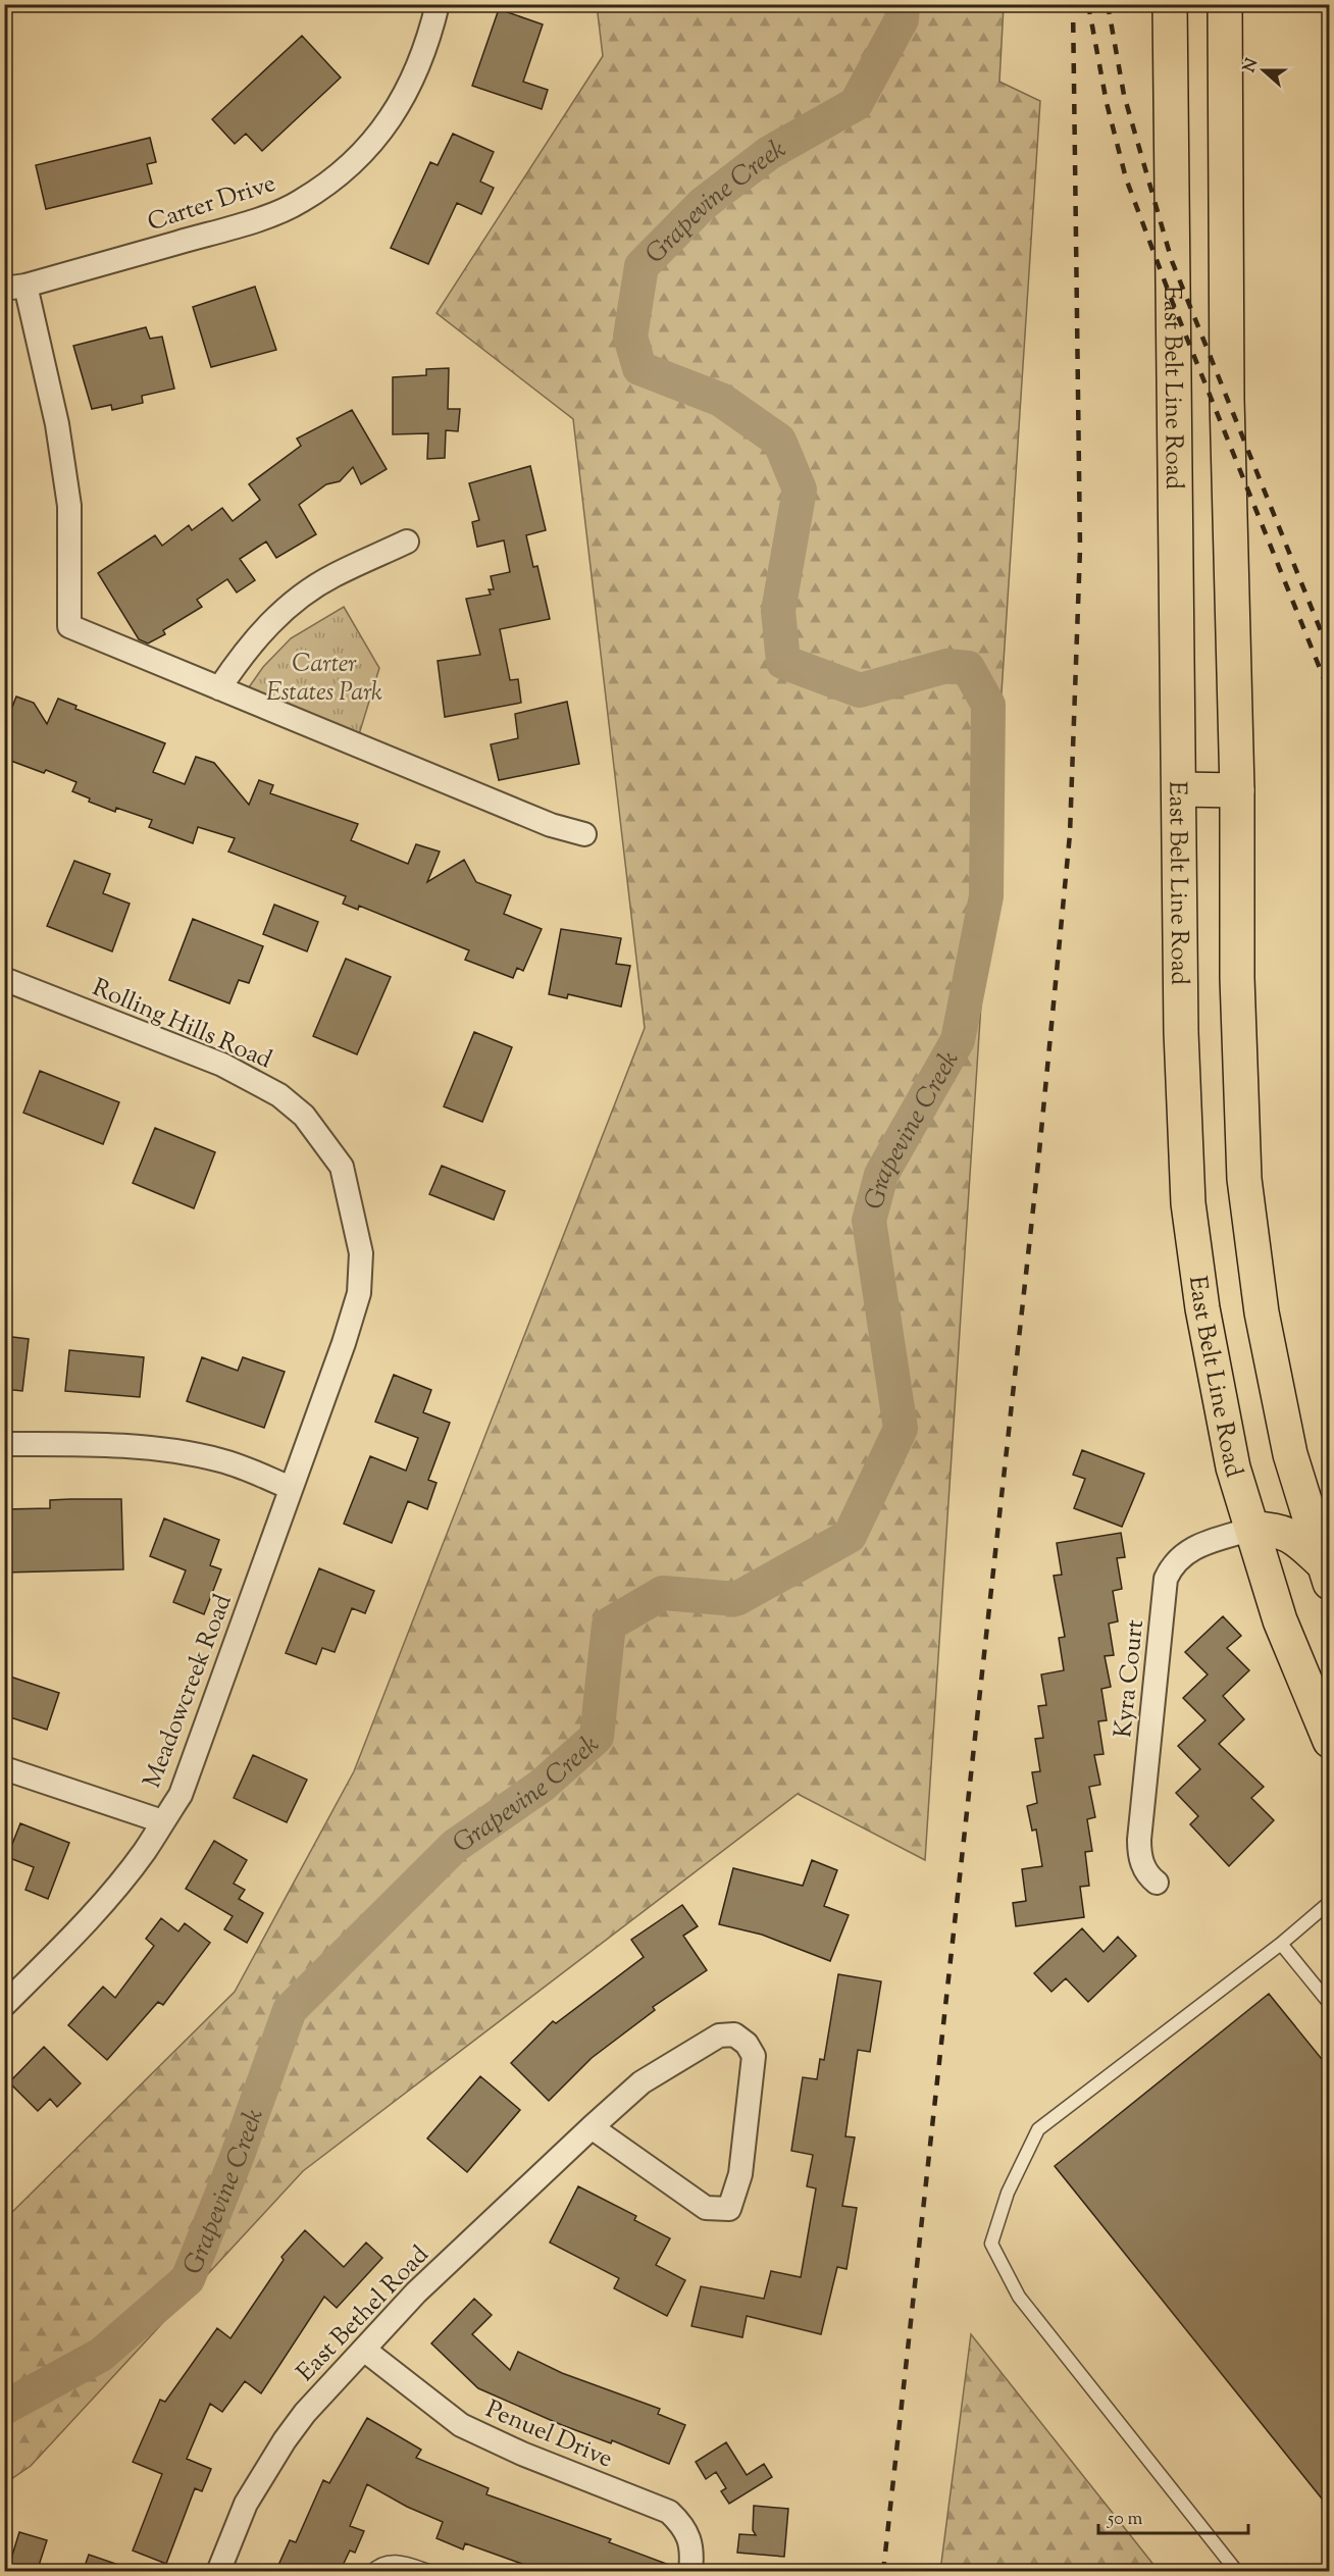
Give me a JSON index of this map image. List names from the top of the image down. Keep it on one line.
{"streets":{"main road":["East Belt Line Road"],"street":["Carter Drive","Rolling Hills Road","Kyra Court","Meadowcreek Road","East Bethel Road","Penuel Drive"]},"crossings":[["East Belt Line Road","Kyra Court"],["Rolling Hills Road","Meadowcreek Road"],["East Bethel Road","Penuel Drive"]],"water":["Grapevine Creek"],"parks":["Carter Estates Park"],"scale_bar":"50 m","north":"left"}
